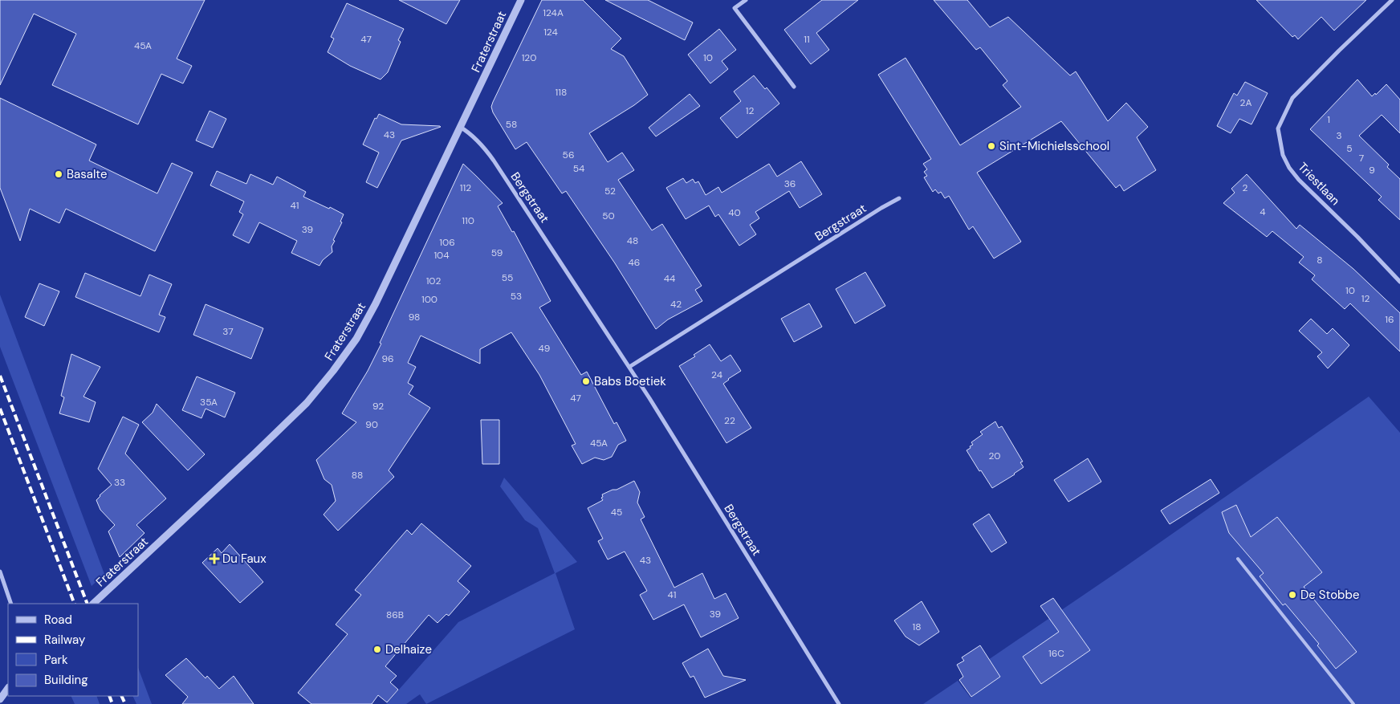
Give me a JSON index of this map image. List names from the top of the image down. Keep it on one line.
{"streets":{"street":["Fraterstraat","Triestlaan","Bergstraat"]},"crossings":[["Fraterstraat","Bergstraat"]],"places":{"other":["Sint-Michielsschool","Basalte","Babs Boetiek","De Stobbe","Delhaize"],"health":["Du Faux"]},"house_numbers":["124A","124","47","11","45A","120","10","118","2A","12","1","58","43","3","5","56","7","54","9","36","112","2","52","41","4","40","50","110","39","48","106","59","104","8","46","55","44","102","10","53","12","100","42","98","16","37","49","96","24","47","35A","92","22","90","45A","20","88","33","45","43","41","39","86B","18","16C"],"legend":["Road","Railway","Park","Building"]}
